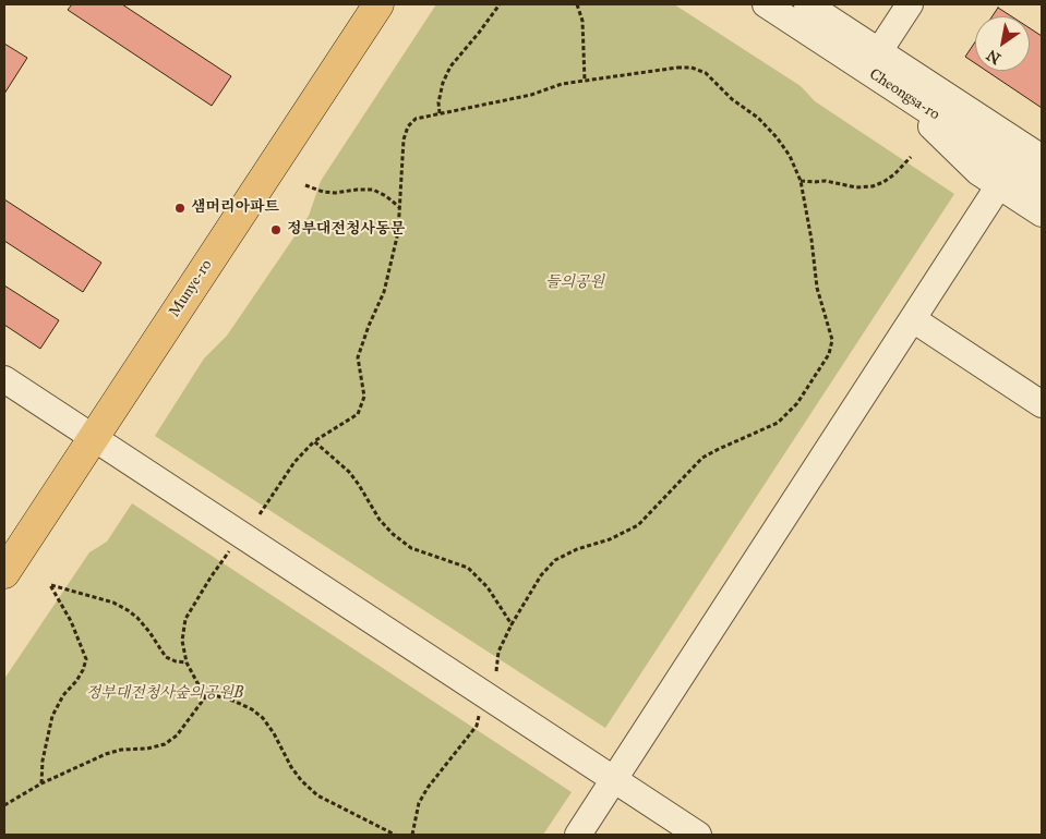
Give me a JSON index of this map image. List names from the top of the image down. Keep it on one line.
{"streets":{"main road":["Munye-ro"],"street":["Cheongsa-ro"]},"parks":["들의공원","정부대전청사숲의공원B"],"places":["샘머리아파트","정부대전청사동문"],"north":"bottom left"}
